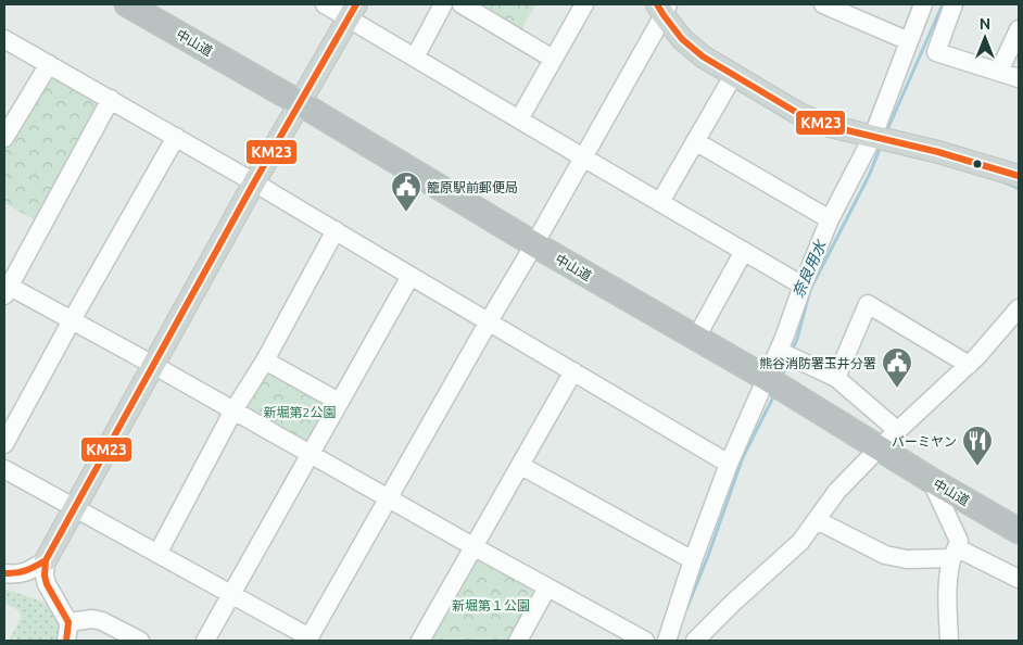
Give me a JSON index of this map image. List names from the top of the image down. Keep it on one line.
{"streets":{"highway":["中山道"]},"water":["奈良用水"],"parks":["新堀第2公園","新堀第１公園"],"places":{"public building":["籠原駅前郵便局","熊谷消防署玉井分署"],"restaurant":["バーミヤン"]},"lines":["transit line KM23"],"north":"top"}
